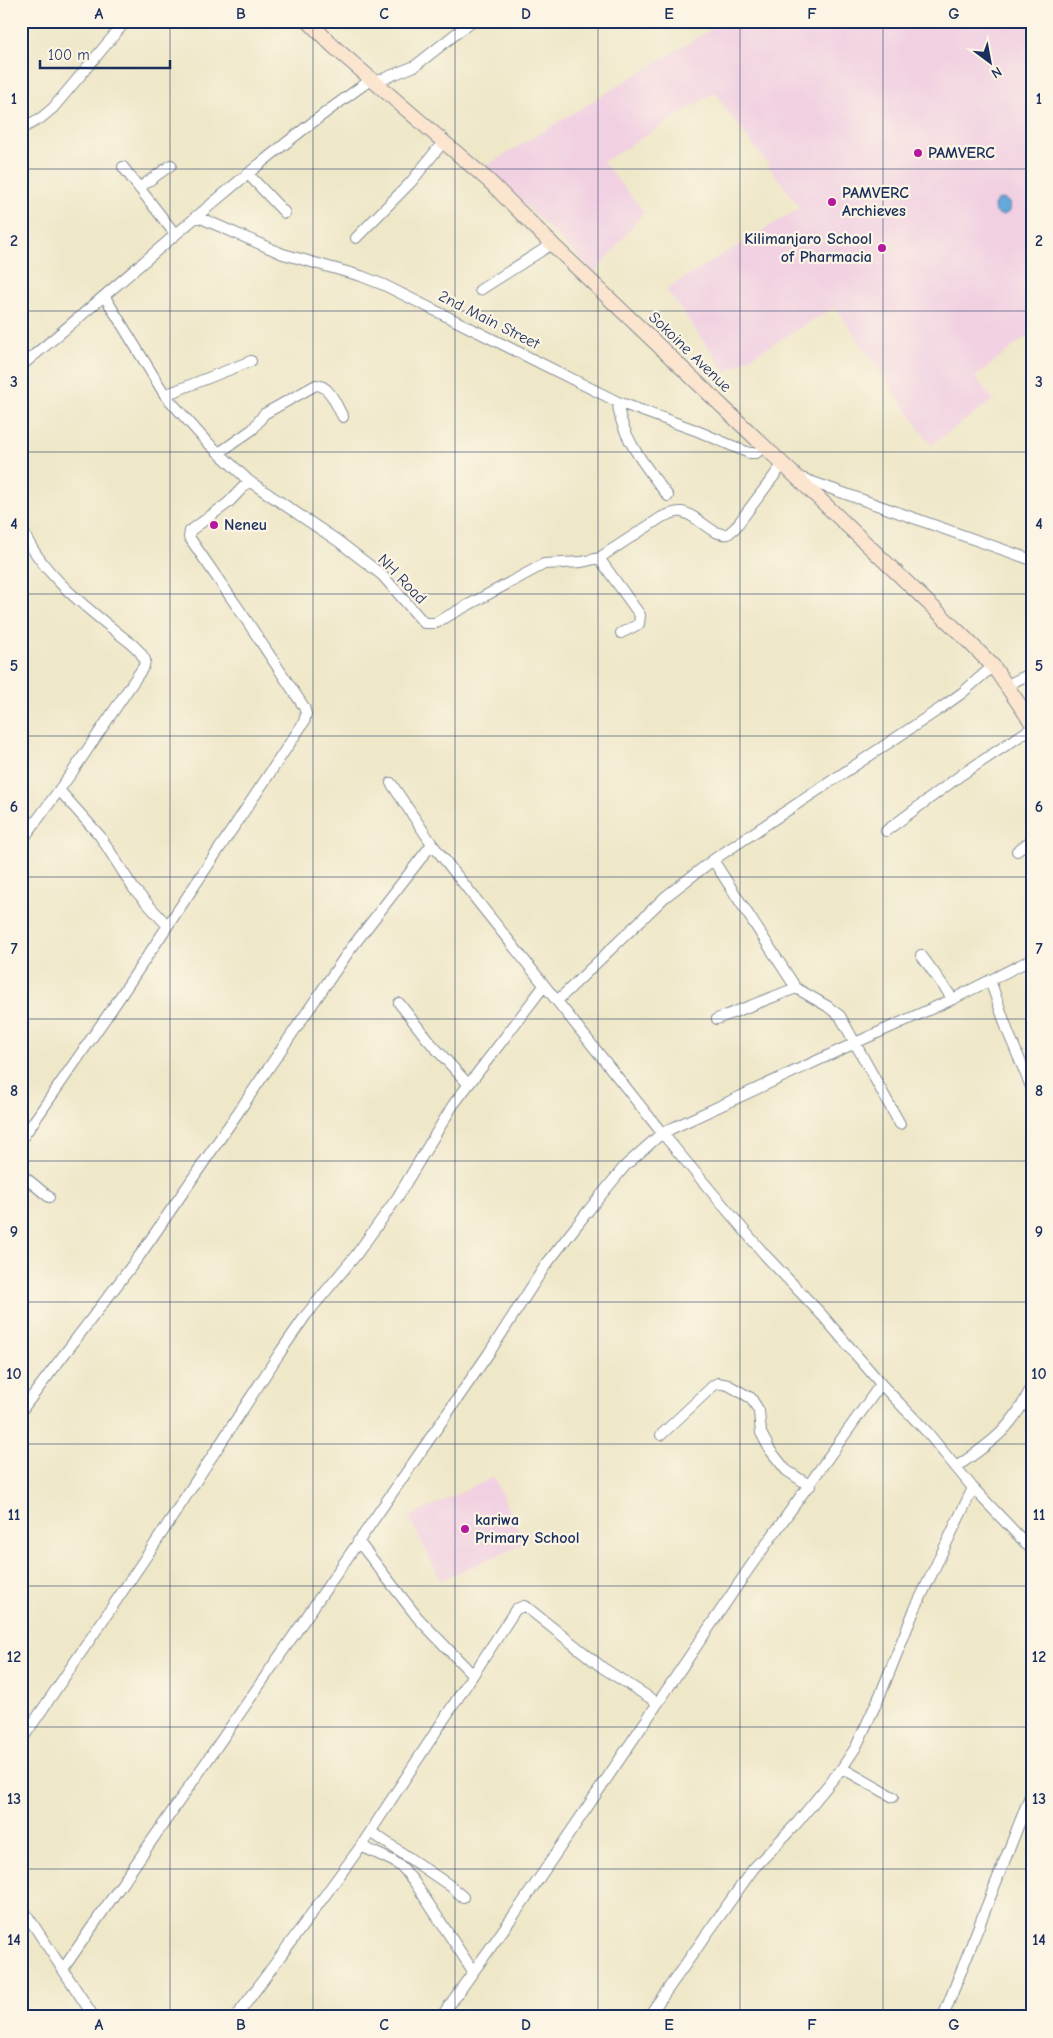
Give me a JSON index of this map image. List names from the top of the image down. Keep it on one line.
{"streets":{"street":["2nd Main Street","Sokoine Avenue","NH Road"]},"crossings":[["2nd Main Street","Sokoine Avenue"],["Sokoine Avenue","NH Road"]],"places":["PAMVERC","PAMVERC Archieves","Kilimanjaro School of Pharmacia","Neneu","kariwa Primary School"],"scale_bar":"100 m","north":"bottom right","grid":{"columns":["A","B","C","D","E","F","G"],"rows":["1","2","3","4","5","6","7","8","9","10","11","12","13","14"]}}
